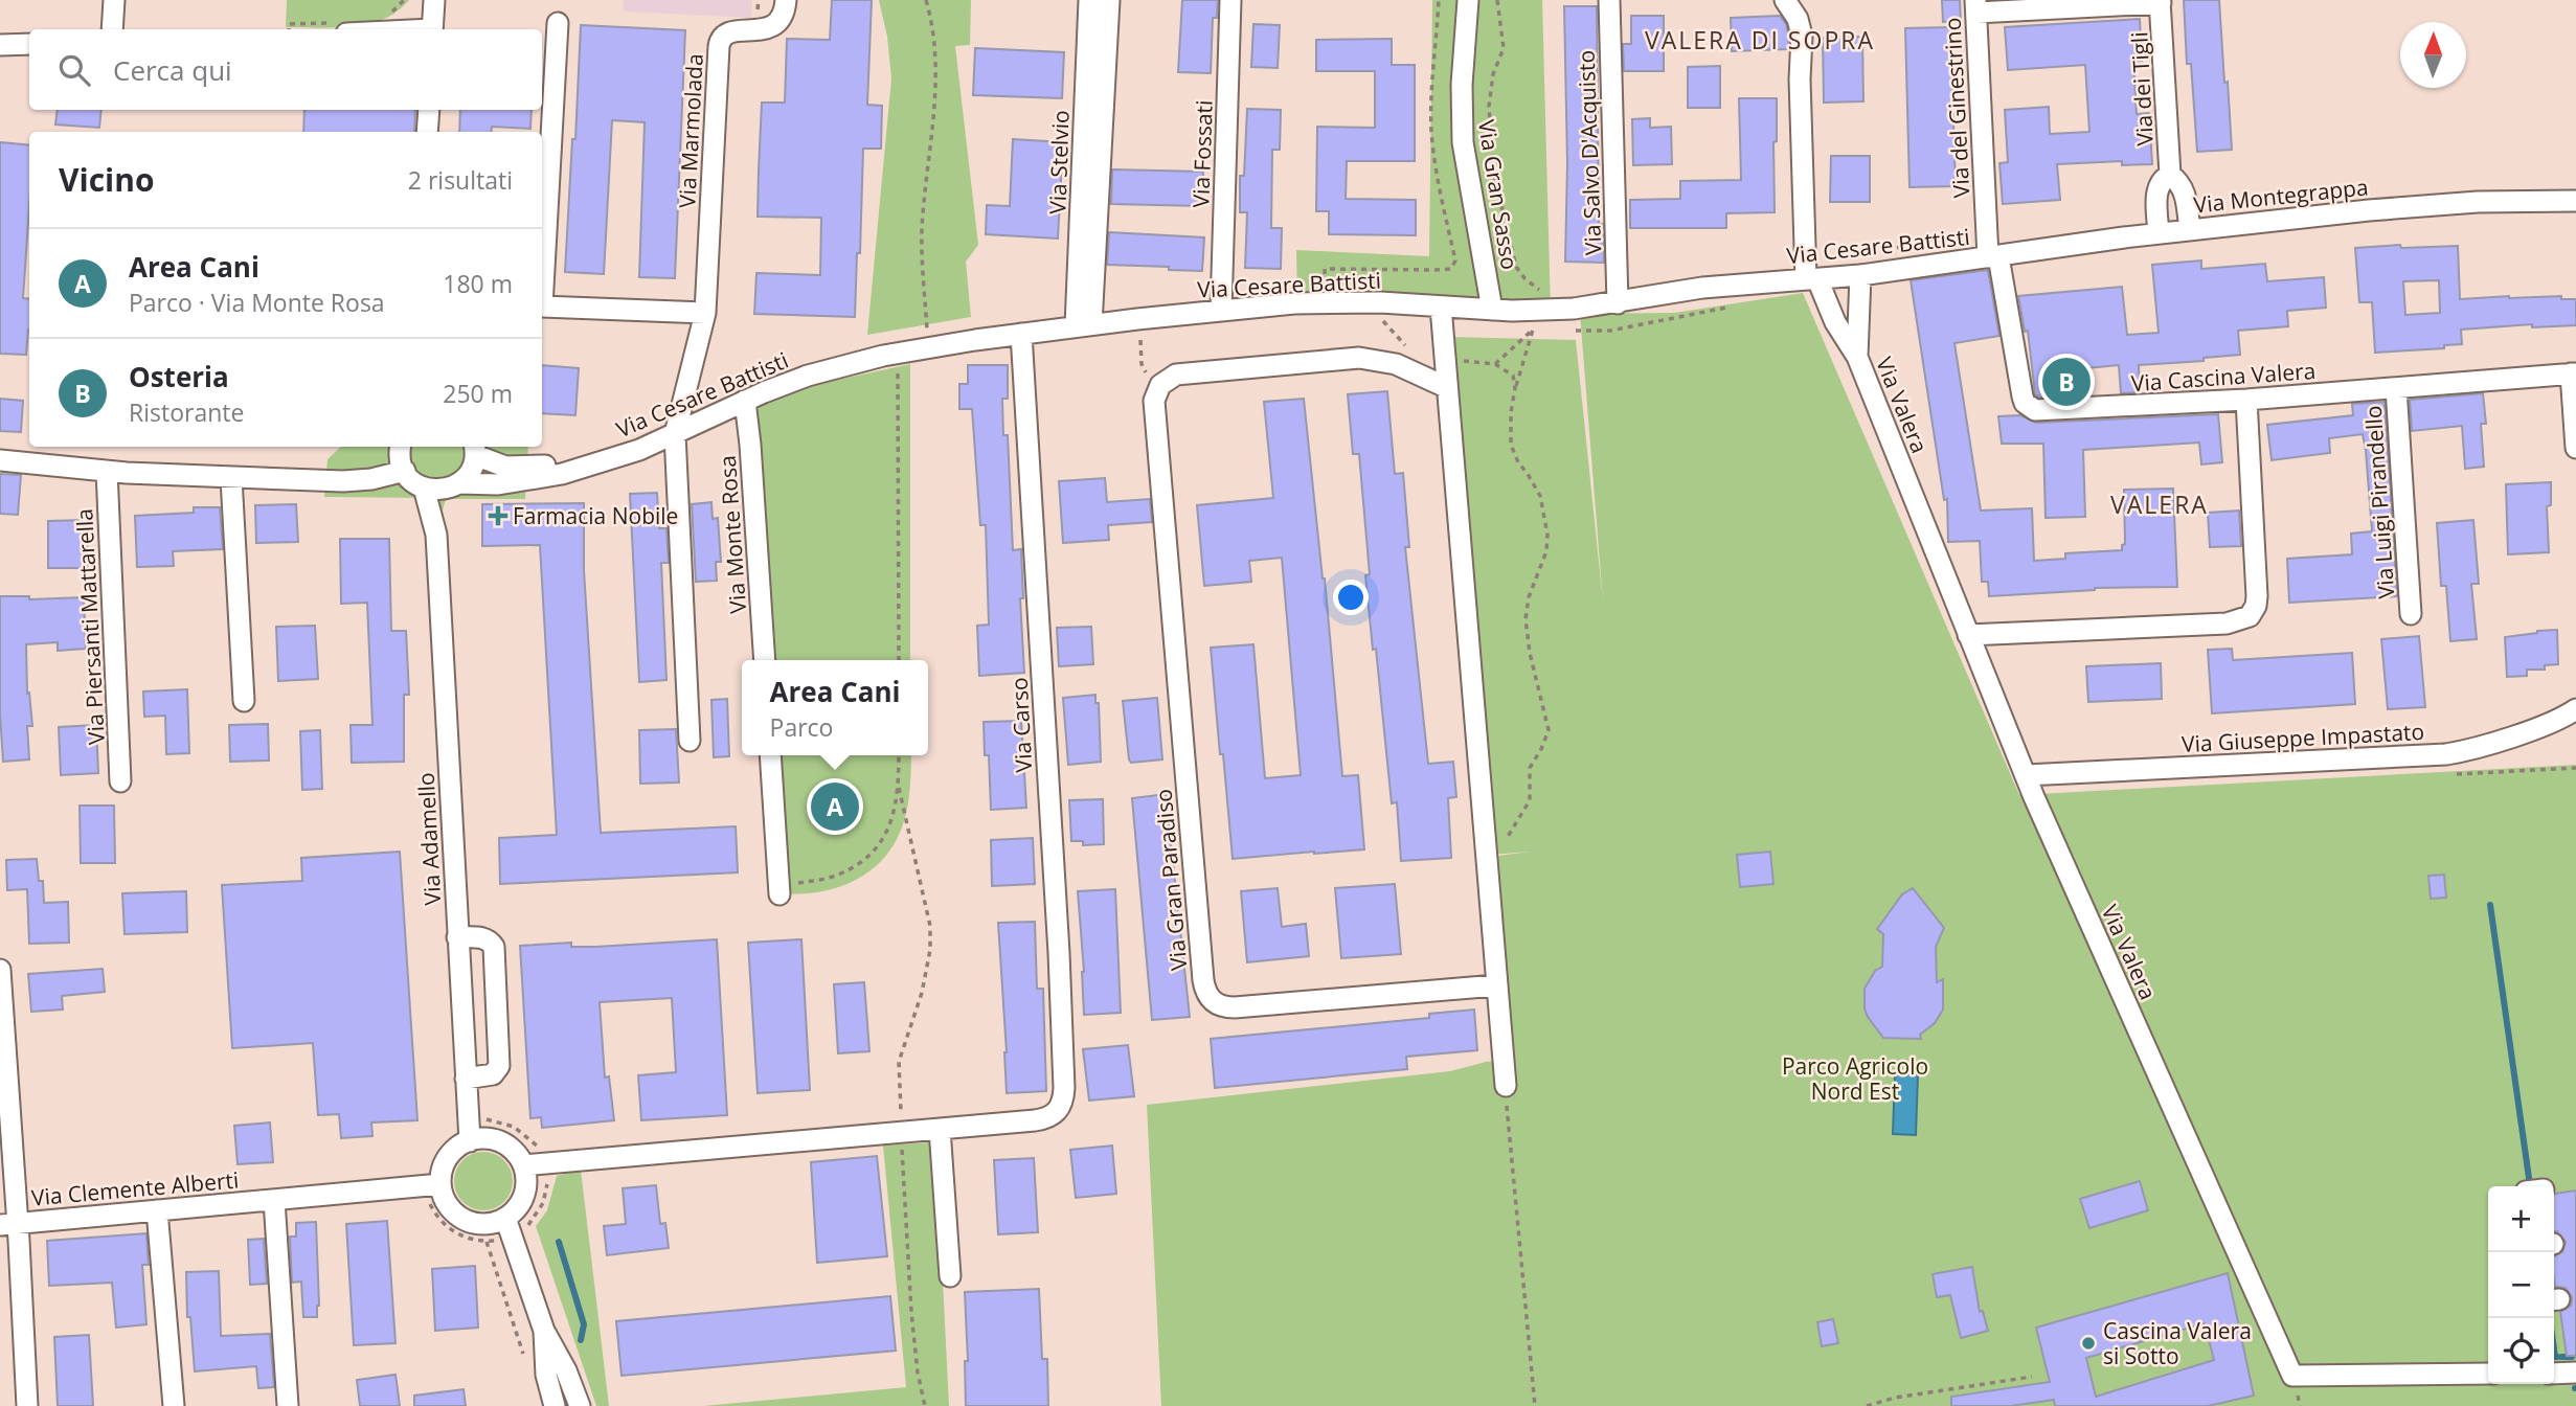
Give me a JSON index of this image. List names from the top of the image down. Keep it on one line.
{"streets":{"street":["Via dei Tigli","Via del Ginestrino","Via Marmolada","Via Salvo D'Acquisto","Via Fossati","Via Stelvio","Via Gran Sasso","Via Montegrappa","Via Cesare Battisti","Via Cascina Valera","Via Valera","Via Luigi Pirandello","Via Monte Rosa","Via Piersanti Mattarella","Via Carso","Via Giuseppe Impastato","Via Adamello","Via Gran Paradiso","Via Clemente Alberti"]},"crossings":[["Via dei Tigli","Via Montegrappa"],["Via del Ginestrino","Via Montegrappa"],["Via del Ginestrino","Via Cesare Battisti"],["Via del Ginestrino","Via Cascina Valera"],["Via Marmolada","Via Cesare Battisti"],["Via Salvo D'Acquisto","Via Cesare Battisti"],["Via Fossati","Via Cesare Battisti"],["Via Stelvio","Via Cesare Battisti"],["Via Gran Sasso","Via Cesare Battisti"],["Via Montegrappa","Via Cesare Battisti"],["Via Montegrappa","Via Cascina Valera"],["Via Cesare Battisti","Via Cascina Valera"],["Via Cesare Battisti","Via Valera"],["Via Cesare Battisti","Via Monte Rosa"],["Via Cesare Battisti","Via Carso"],["Via Cesare Battisti","Via Adamello"],["Via Cascina Valera","Via Luigi Pirandello"],["Via Valera","Via Giuseppe Impastato"],["Via Adamello","Via Clemente Alberti"]],"districts":["VALERA DI SOPRA","VALERA"],"parks":["Parco Agricolo Nord Est"],"places":{"health":["Farmacia Nobile"],"other":["Cascina Valera si Sotto"]},"north":"top","page":{"search":"Cerca qui","heading":["Vicino","2 risultati"],"list":[{"mark":"A","name":"Area Cani","note":"Parco · Via Monte Rosa","value":"180 m"},{"mark":"B","name":"Osteria","note":"Ristorante","value":"250 m"}],"pins":["B","A"],"popup":["Area Cani","Parco"],"map_buttons":["+","−"]}}
